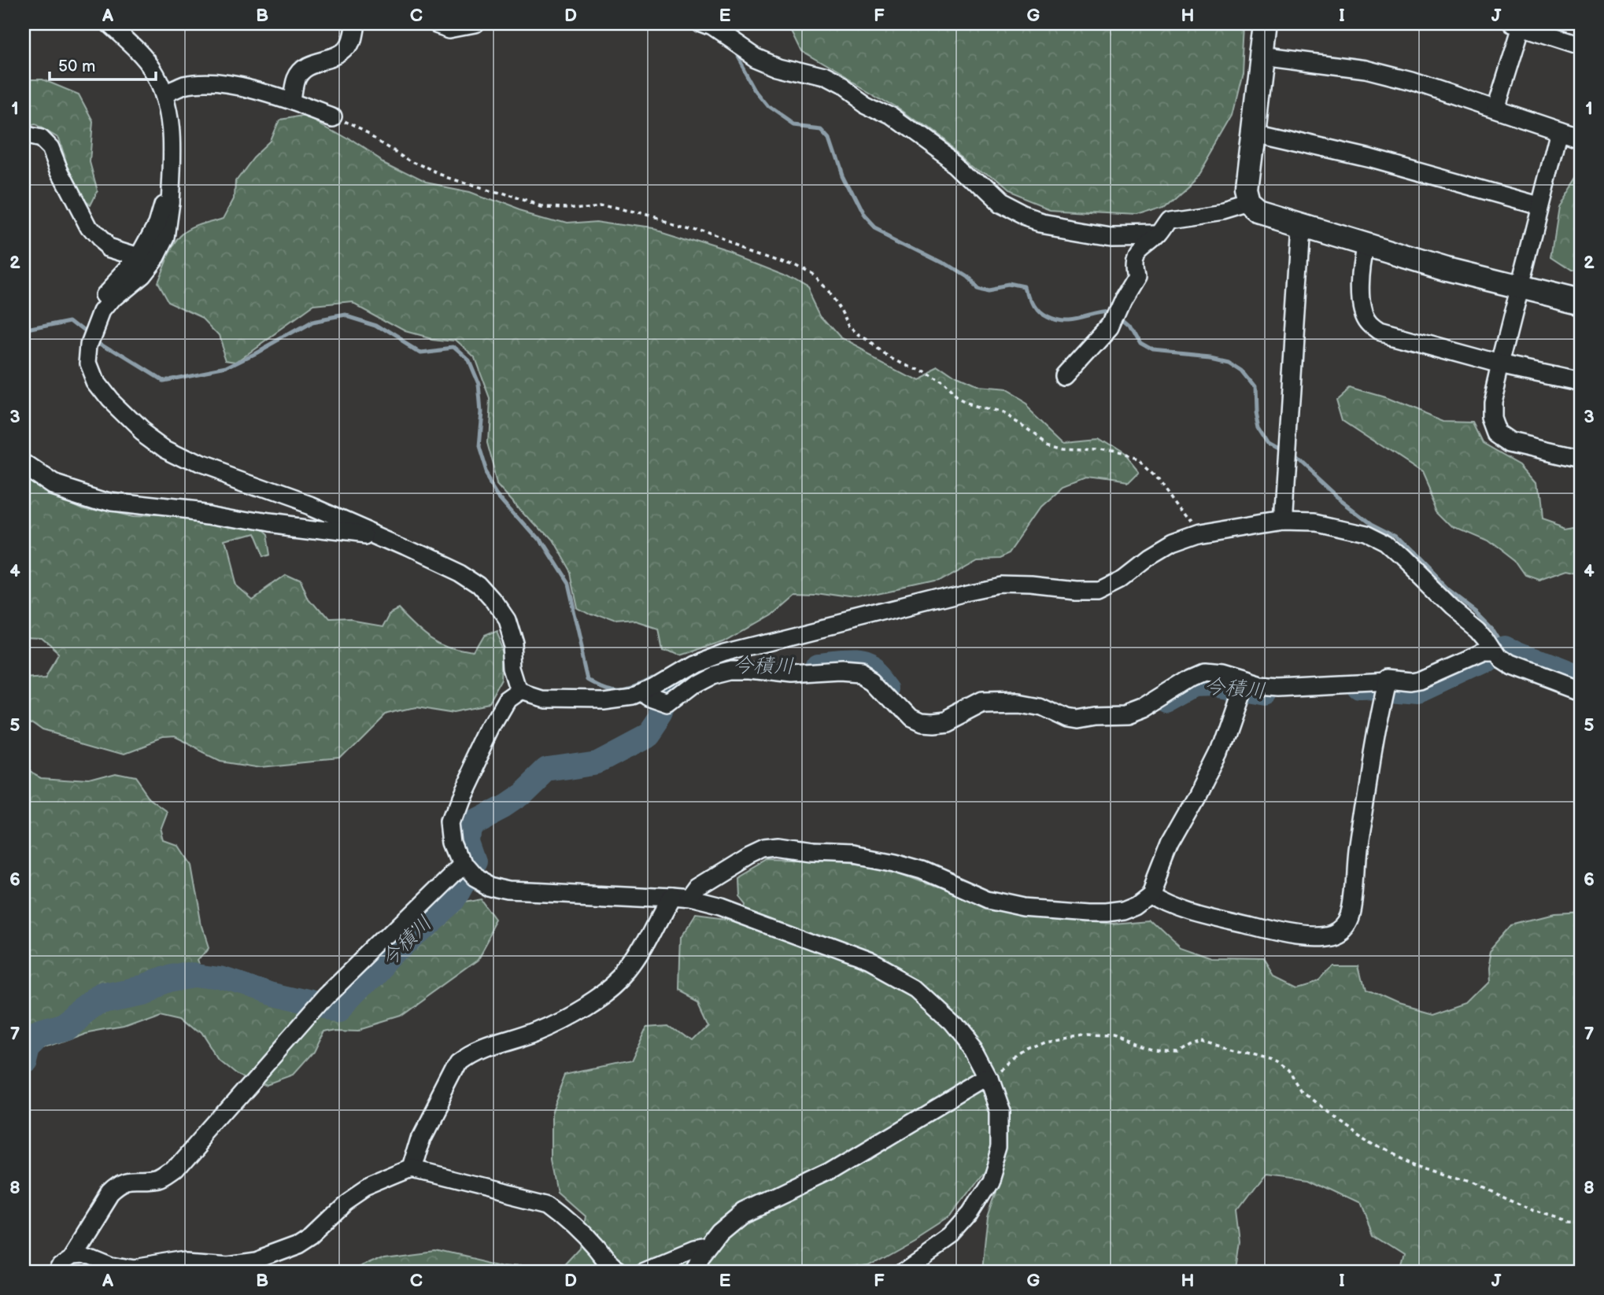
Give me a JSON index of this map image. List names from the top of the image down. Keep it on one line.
{"water":["今積川"],"scale_bar":"50 m","grid":{"columns":["A","B","C","D","E","F","G","H","I","J"],"rows":["1","2","3","4","5","6","7","8"]}}
